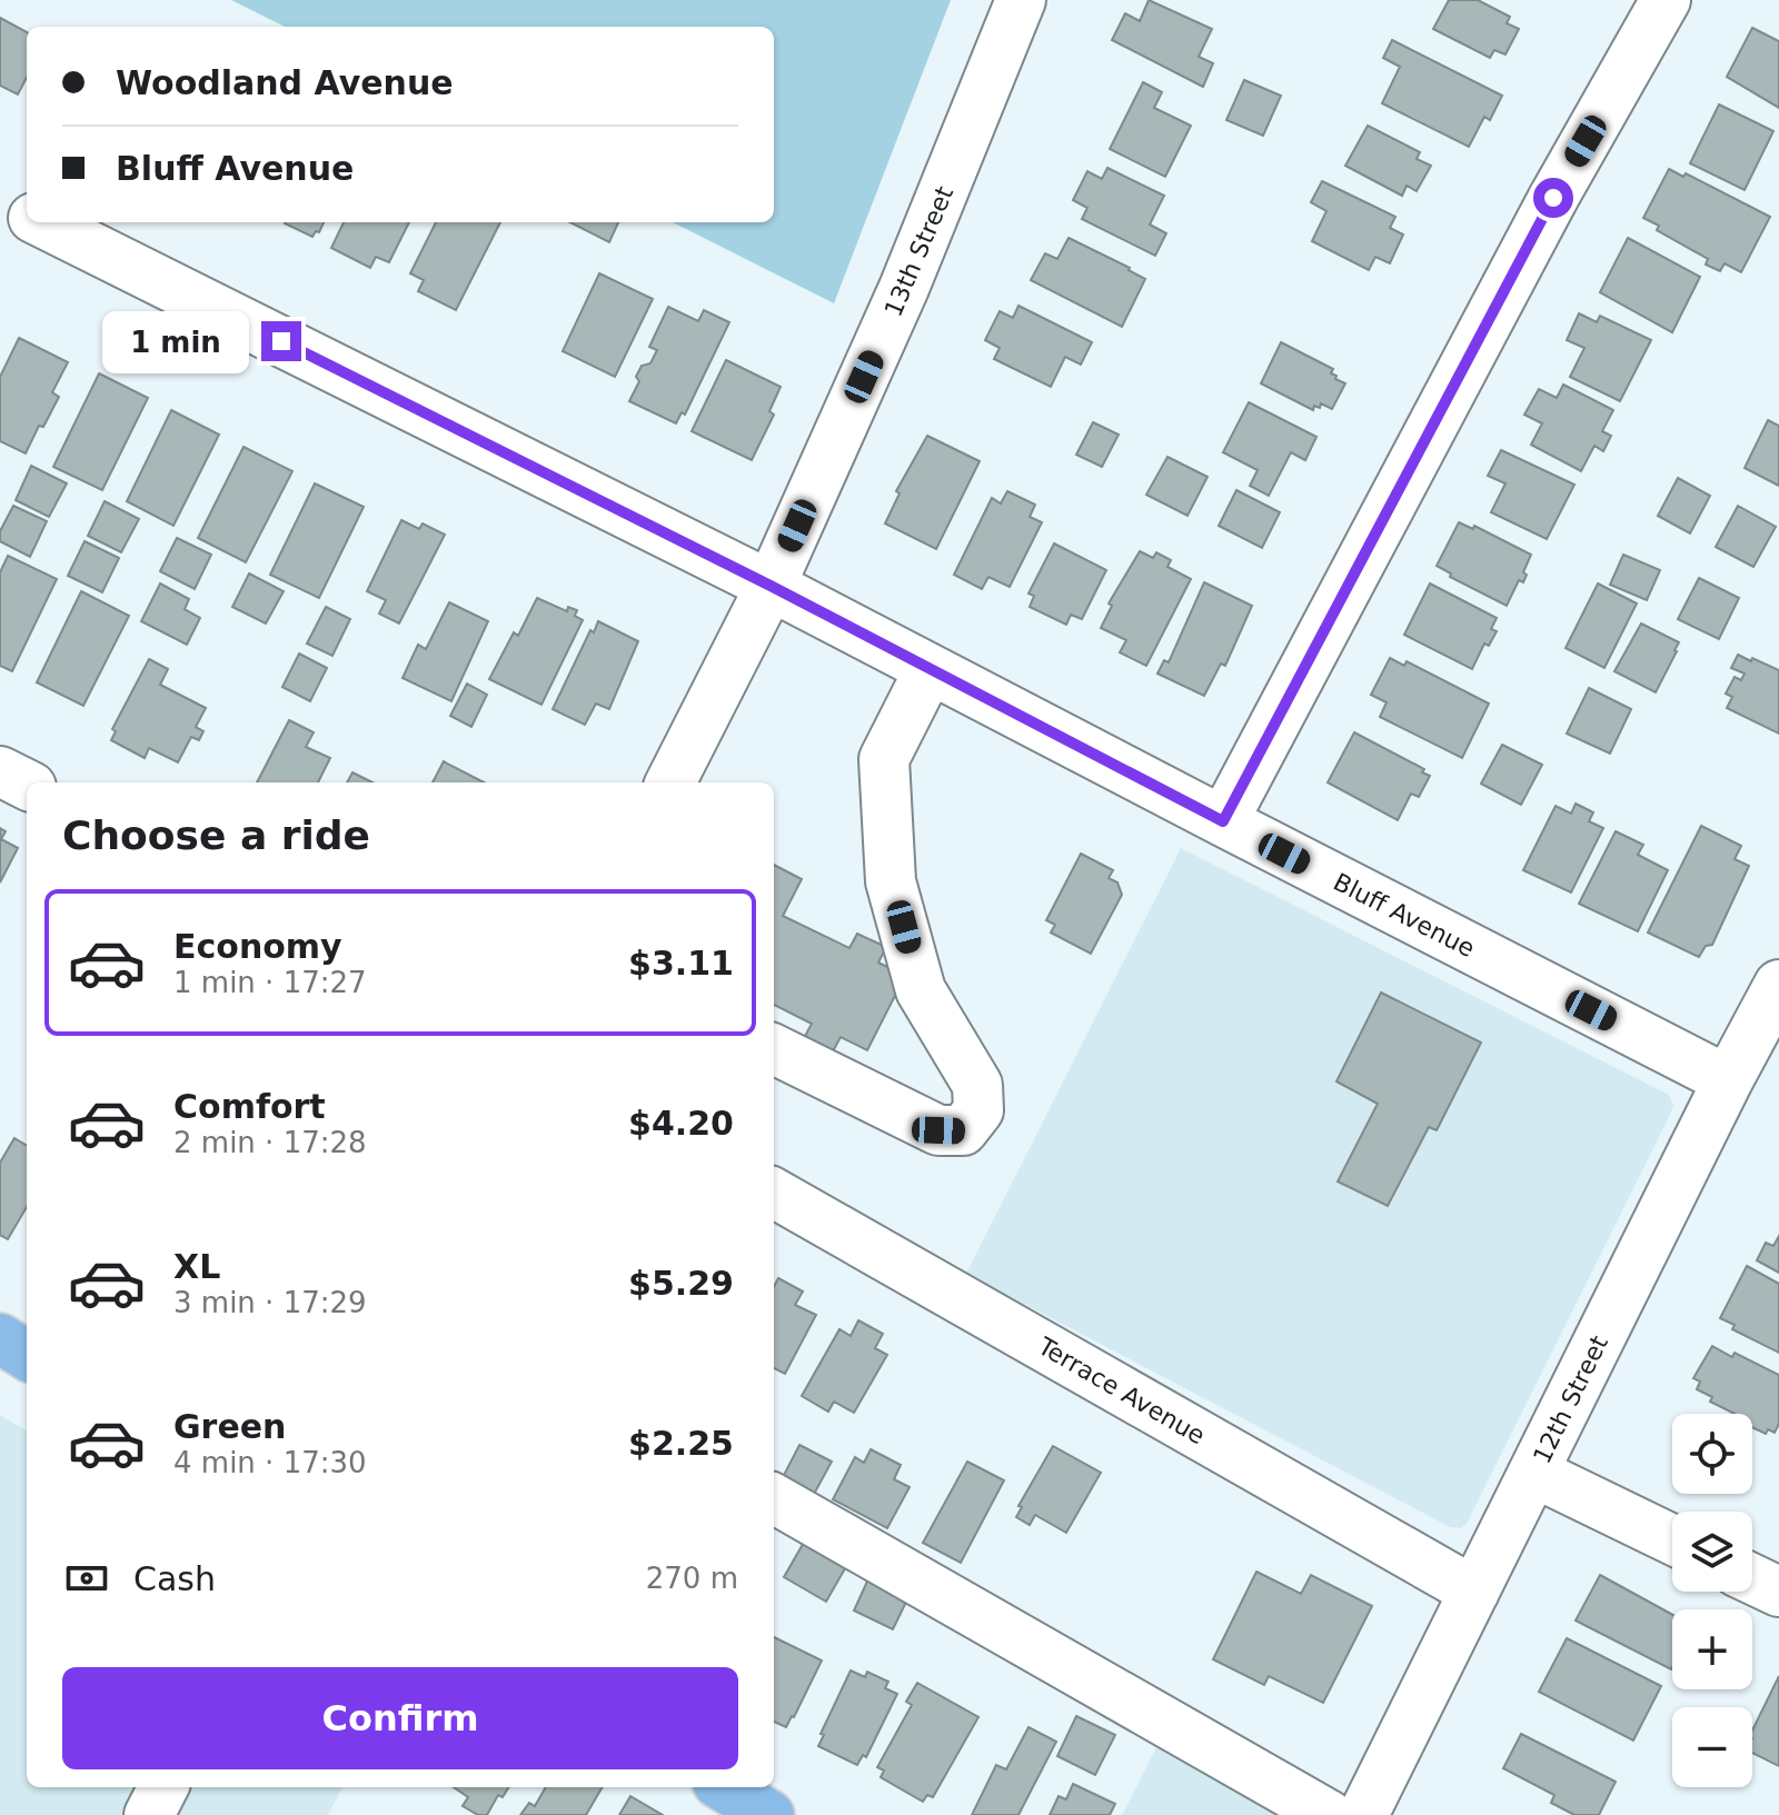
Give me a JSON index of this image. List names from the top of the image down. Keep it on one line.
{"streets":{"street":["13th Street","Bluff Avenue","Terrace Avenue","12th Street"]},"crossings":[["13th Street","Bluff Avenue"],["Bluff Avenue","12th Street"],["Terrace Avenue","12th Street"]],"page":{"banner":["Woodland Avenue","Bluff Avenue"],"bubble":"1 min","heading":"Choose a ride","list":[{"name":"Economy","note":"1 min · 17:27","value":"$3.11"},{"name":"Comfort","note":"2 min · 17:28","value":"$4.20"},{"name":"XL","note":"3 min · 17:29","value":"$5.29"},{"name":"Green","note":"4 min · 17:30","value":"$2.25"}],"map_buttons":["+","−"],"pay":["Cash","270 m"],"buttons":"Confirm"}}
